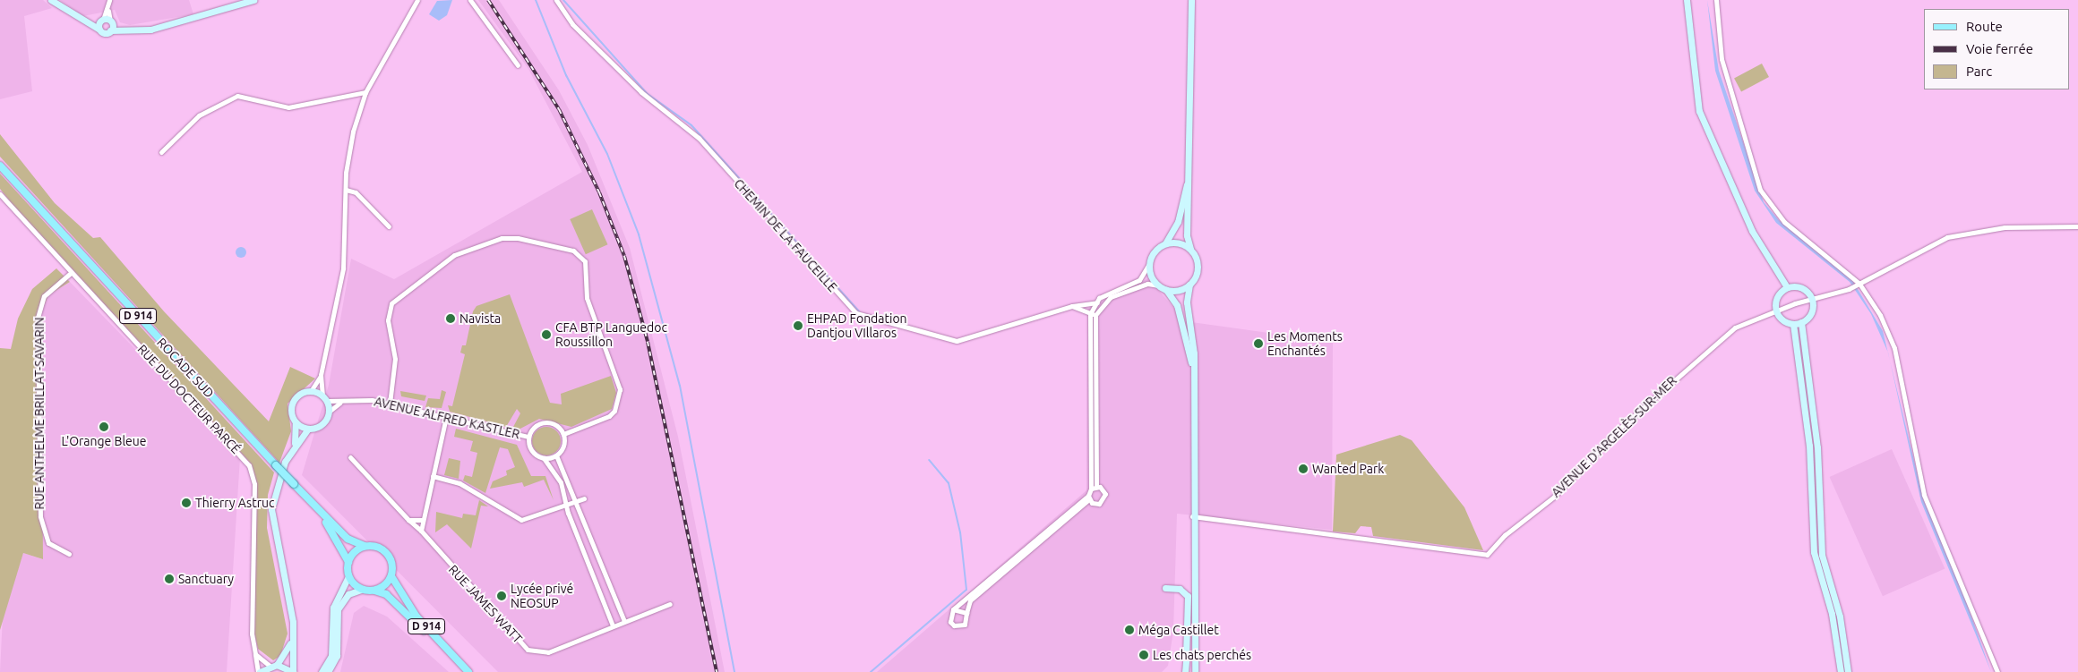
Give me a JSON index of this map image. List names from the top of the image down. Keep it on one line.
{"streets":{"main road":["D 914","ROCADE SUD"],"street":["CHEMIN DE LA FAUCEILLE","RUE DU DOCTEUR PARCÉ","RUE ANTHELME BRILLAT-SAVARIN","AVENUE ALFRED KASTLER","AVENUE D'ARGELÈS-SUR-MER","RUE JAMES WATT"]},"crossings":[["D 914","ROCADE SUD"],["RUE DU DOCTEUR PARCÉ","RUE ANTHELME BRILLAT-SAVARIN"]],"places":["Navista","EHPAD Fondation Dantjou VIllaros","CFA BTP Languedoc Roussillon","Les Moments Enchantés","L'Orange Bleue","Wanted Park","Thierry Astruc","Sanctuary","Lycée privé NEOSUP","Méga Castillet","Les chats perchés"],"legend":["Route","Voie ferrée","Parc"]}
